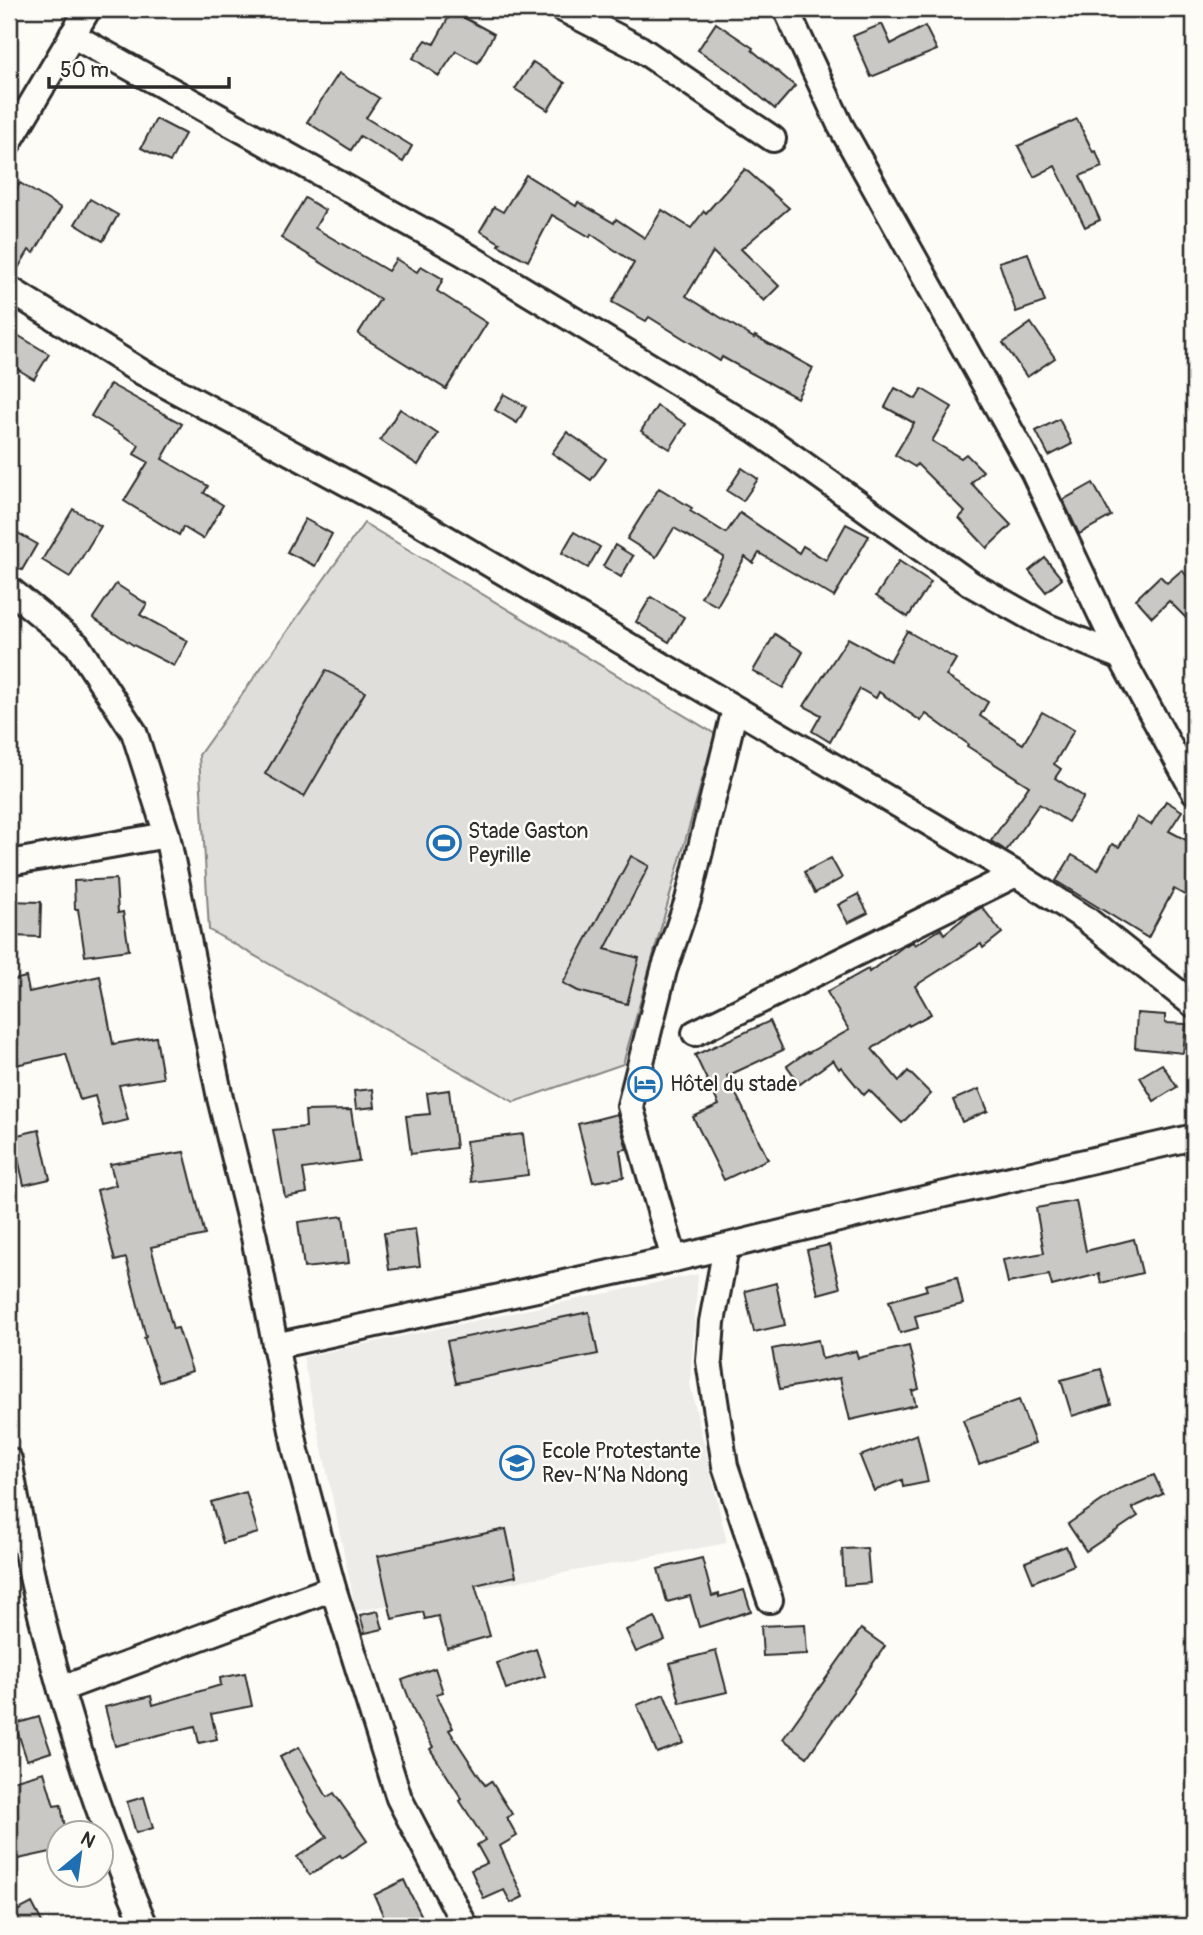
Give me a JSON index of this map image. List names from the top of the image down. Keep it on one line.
{"places":{"sports":["Stade Gaston Peyrille"],"hotel":["Hôtel du stade"],"school or university":["Ecole Protestante Rev-N’Na Ndong"]},"scale_bar":"50 m","north":"top right"}
